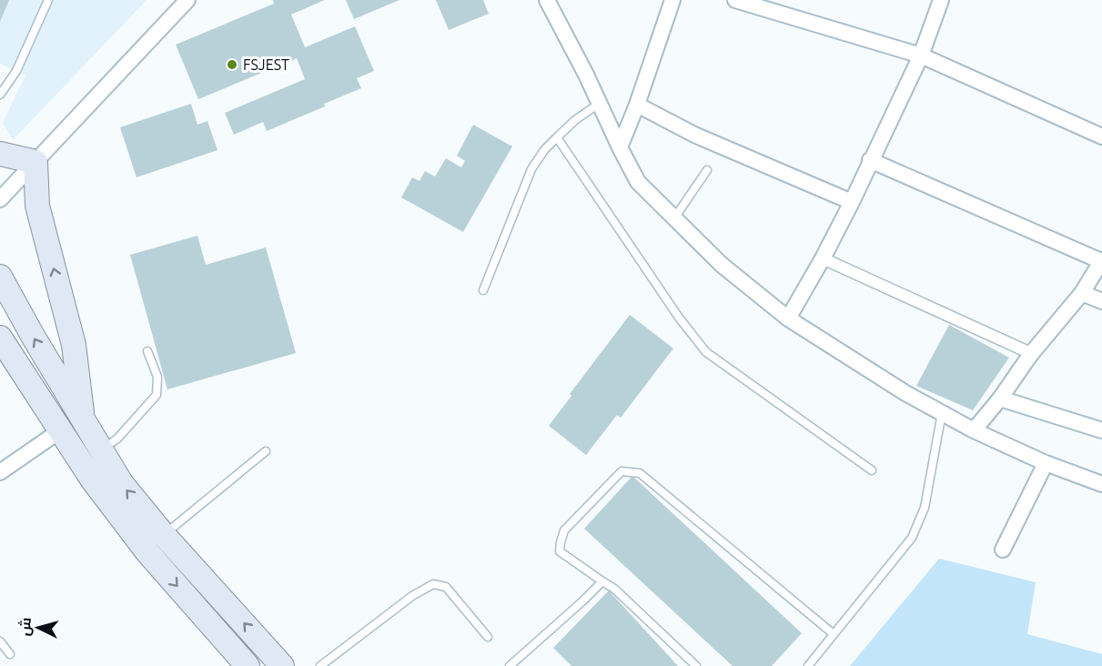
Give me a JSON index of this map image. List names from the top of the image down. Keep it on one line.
{"places":["FSJEST"],"north":"left"}
